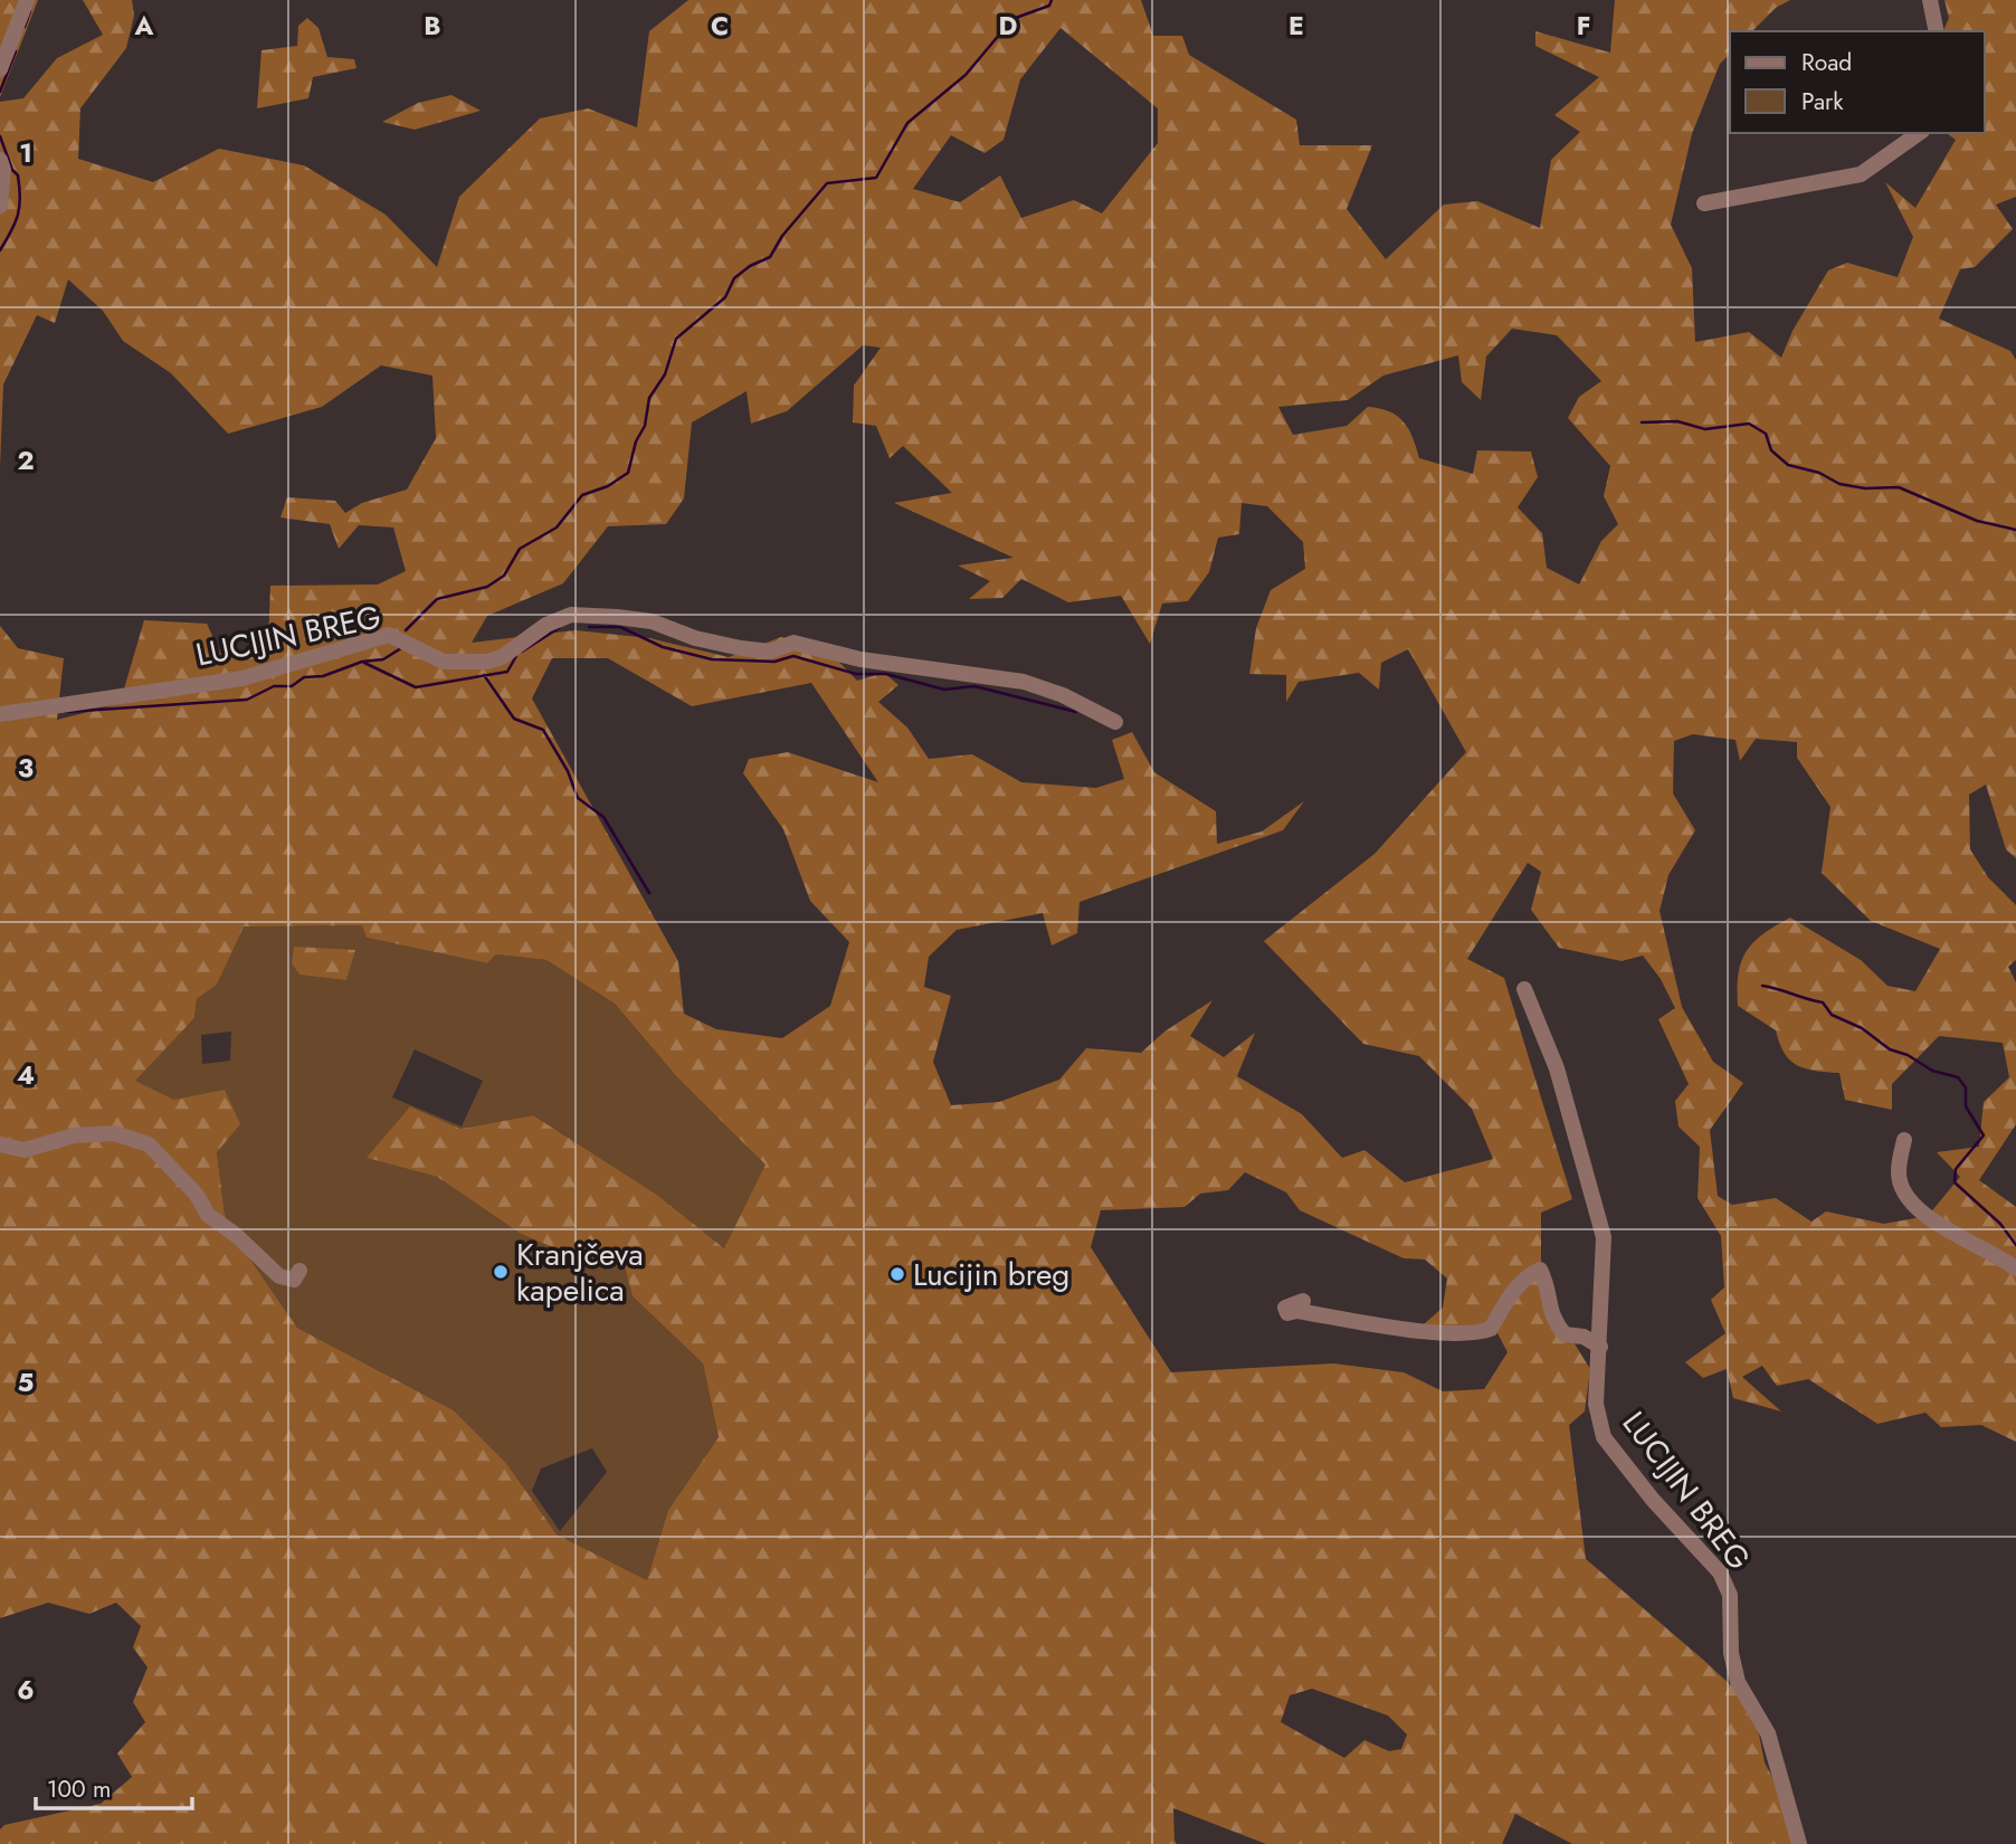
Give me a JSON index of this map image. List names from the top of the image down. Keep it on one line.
{"streets":{"street":["LUCIJIN BREG"]},"places":["Kranjčeva kapelica","Lucijin breg"],"legend":["Road","Park"],"scale_bar":"100 m","grid":{"columns":["A","B","C","D","E","F"],"rows":["1","2","3","4","5","6"]}}
